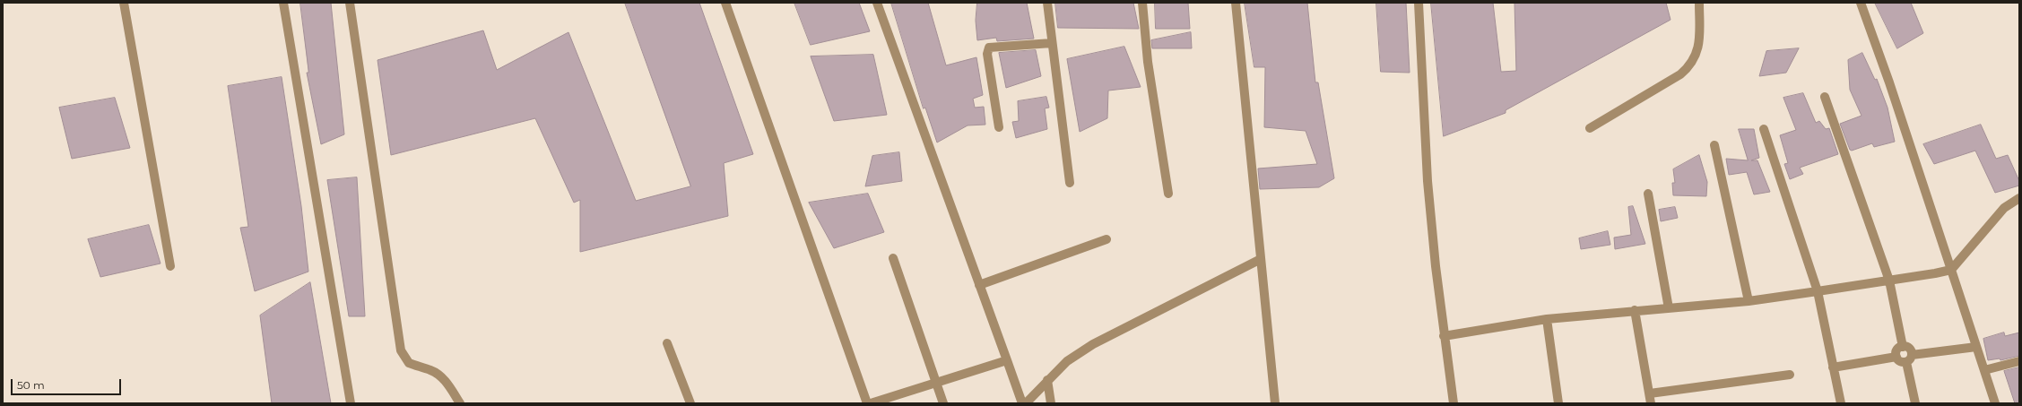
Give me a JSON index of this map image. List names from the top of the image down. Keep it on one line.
{"scale_bar":"50 m"}
